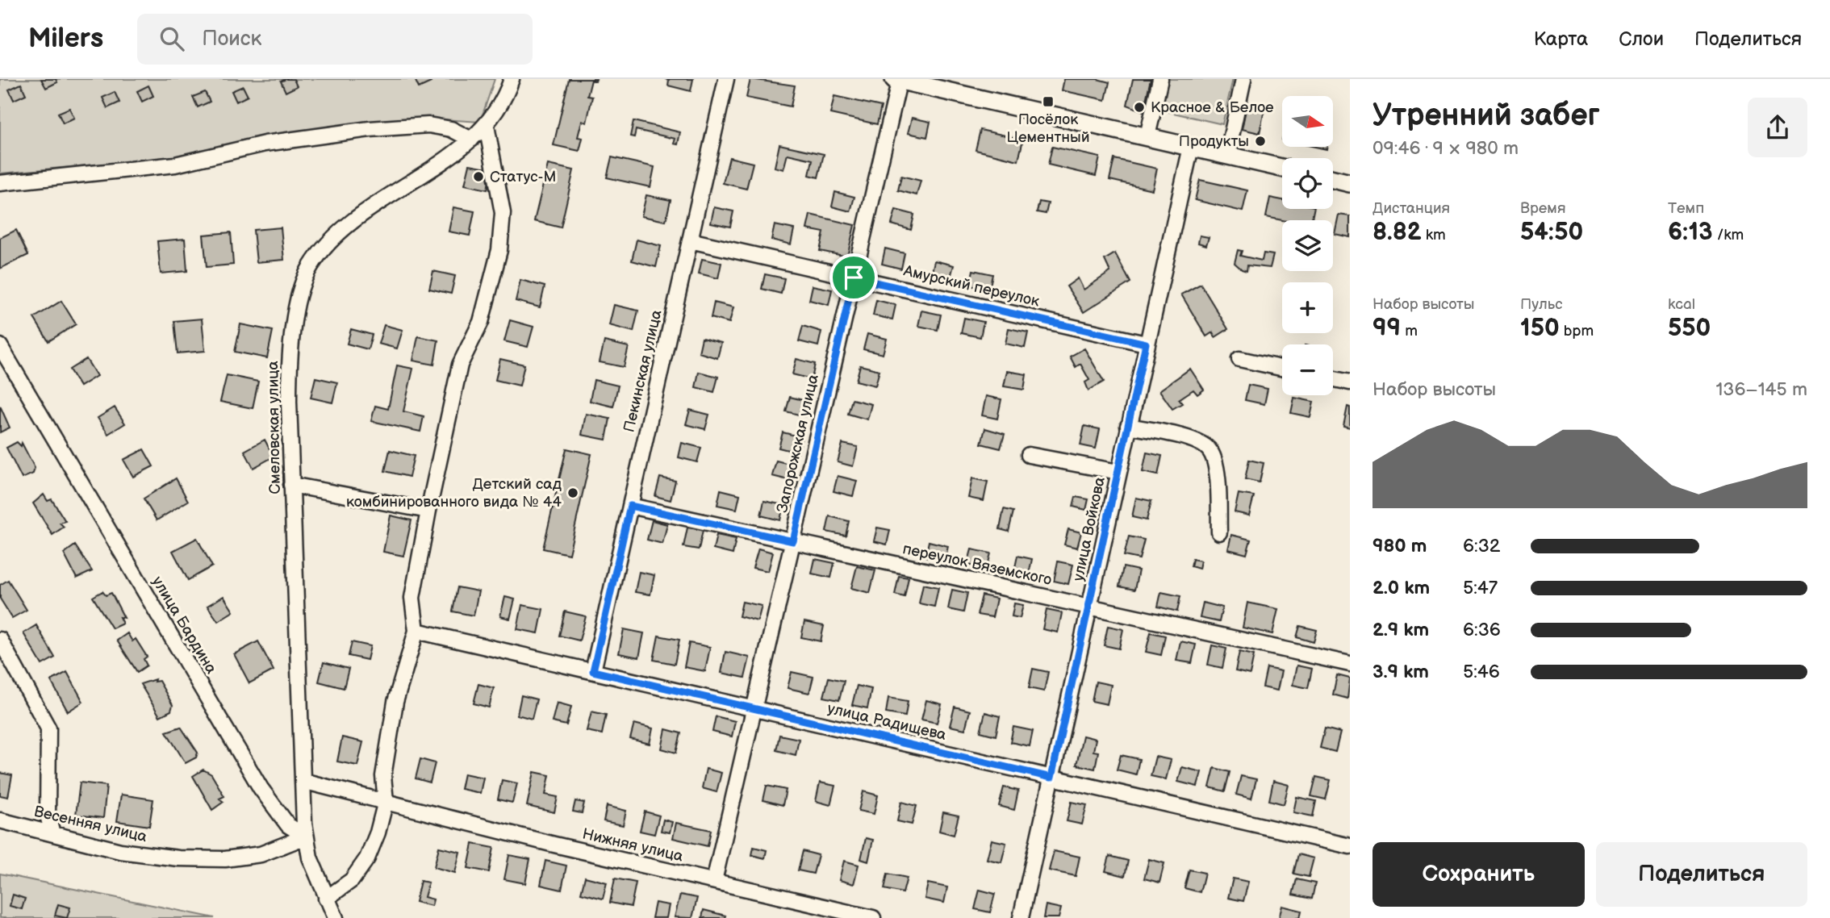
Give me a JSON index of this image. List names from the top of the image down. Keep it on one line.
{"streets":{"street":["Амурский переулок","Пекинская улица","Смеловская улица","Запорожская улица","улица Войкова","переулок Вяземского","улица Бардина","улица Радищева","Весенняя улица","Нижняя улица"]},"crossings":[["Амурский переулок","Пекинская улица"],["Амурский переулок","Запорожская улица"],["Амурский переулок","улица Войкова"],["Пекинская улица","переулок Вяземского"],["Пекинская улица","улица Радищева"],["Смеловская улица","улица Бардина"],["Смеловская улица","Весенняя улица"],["Смеловская улица","Нижняя улица"],["Запорожская улица","переулок Вяземского"],["Запорожская улица","улица Радищева"],["Запорожская улица","Нижняя улица"],["улица Войкова","переулок Вяземского"],["улица Войкова","улица Радищева"],["улица Бардина","Весенняя улица"]],"places":{"transit":["Посёлок Цементный"],"other":["Красное & Белое","Продукты","Статус-М","Детский сад комбинированного вида № 44"]},"north":"right","page":{"header":"Milers","search":"Поиск","nav":["Карта","Слои","Поделиться"],"heading":["Утренний забег","09:46 · 9 × 980 m"],"map_buttons":["+","−"],"stats":[["Дистанция","8.82 km"],["Время","54:50"],["Темп","6:13 /km"],["Набор высоты","99 m"],["Пульс","150 bpm"],["kcal","550"]],"chart":["Набор высоты","136–145 m"],"list":[{"name":"980 m","note":"6:32"},{"name":"2.0 km","note":"5:47"},{"name":"2.9 km","note":"6:36"},{"name":"3.9 km","note":"5:46"}],"buttons":["Сохранить","Поделиться"]}}
